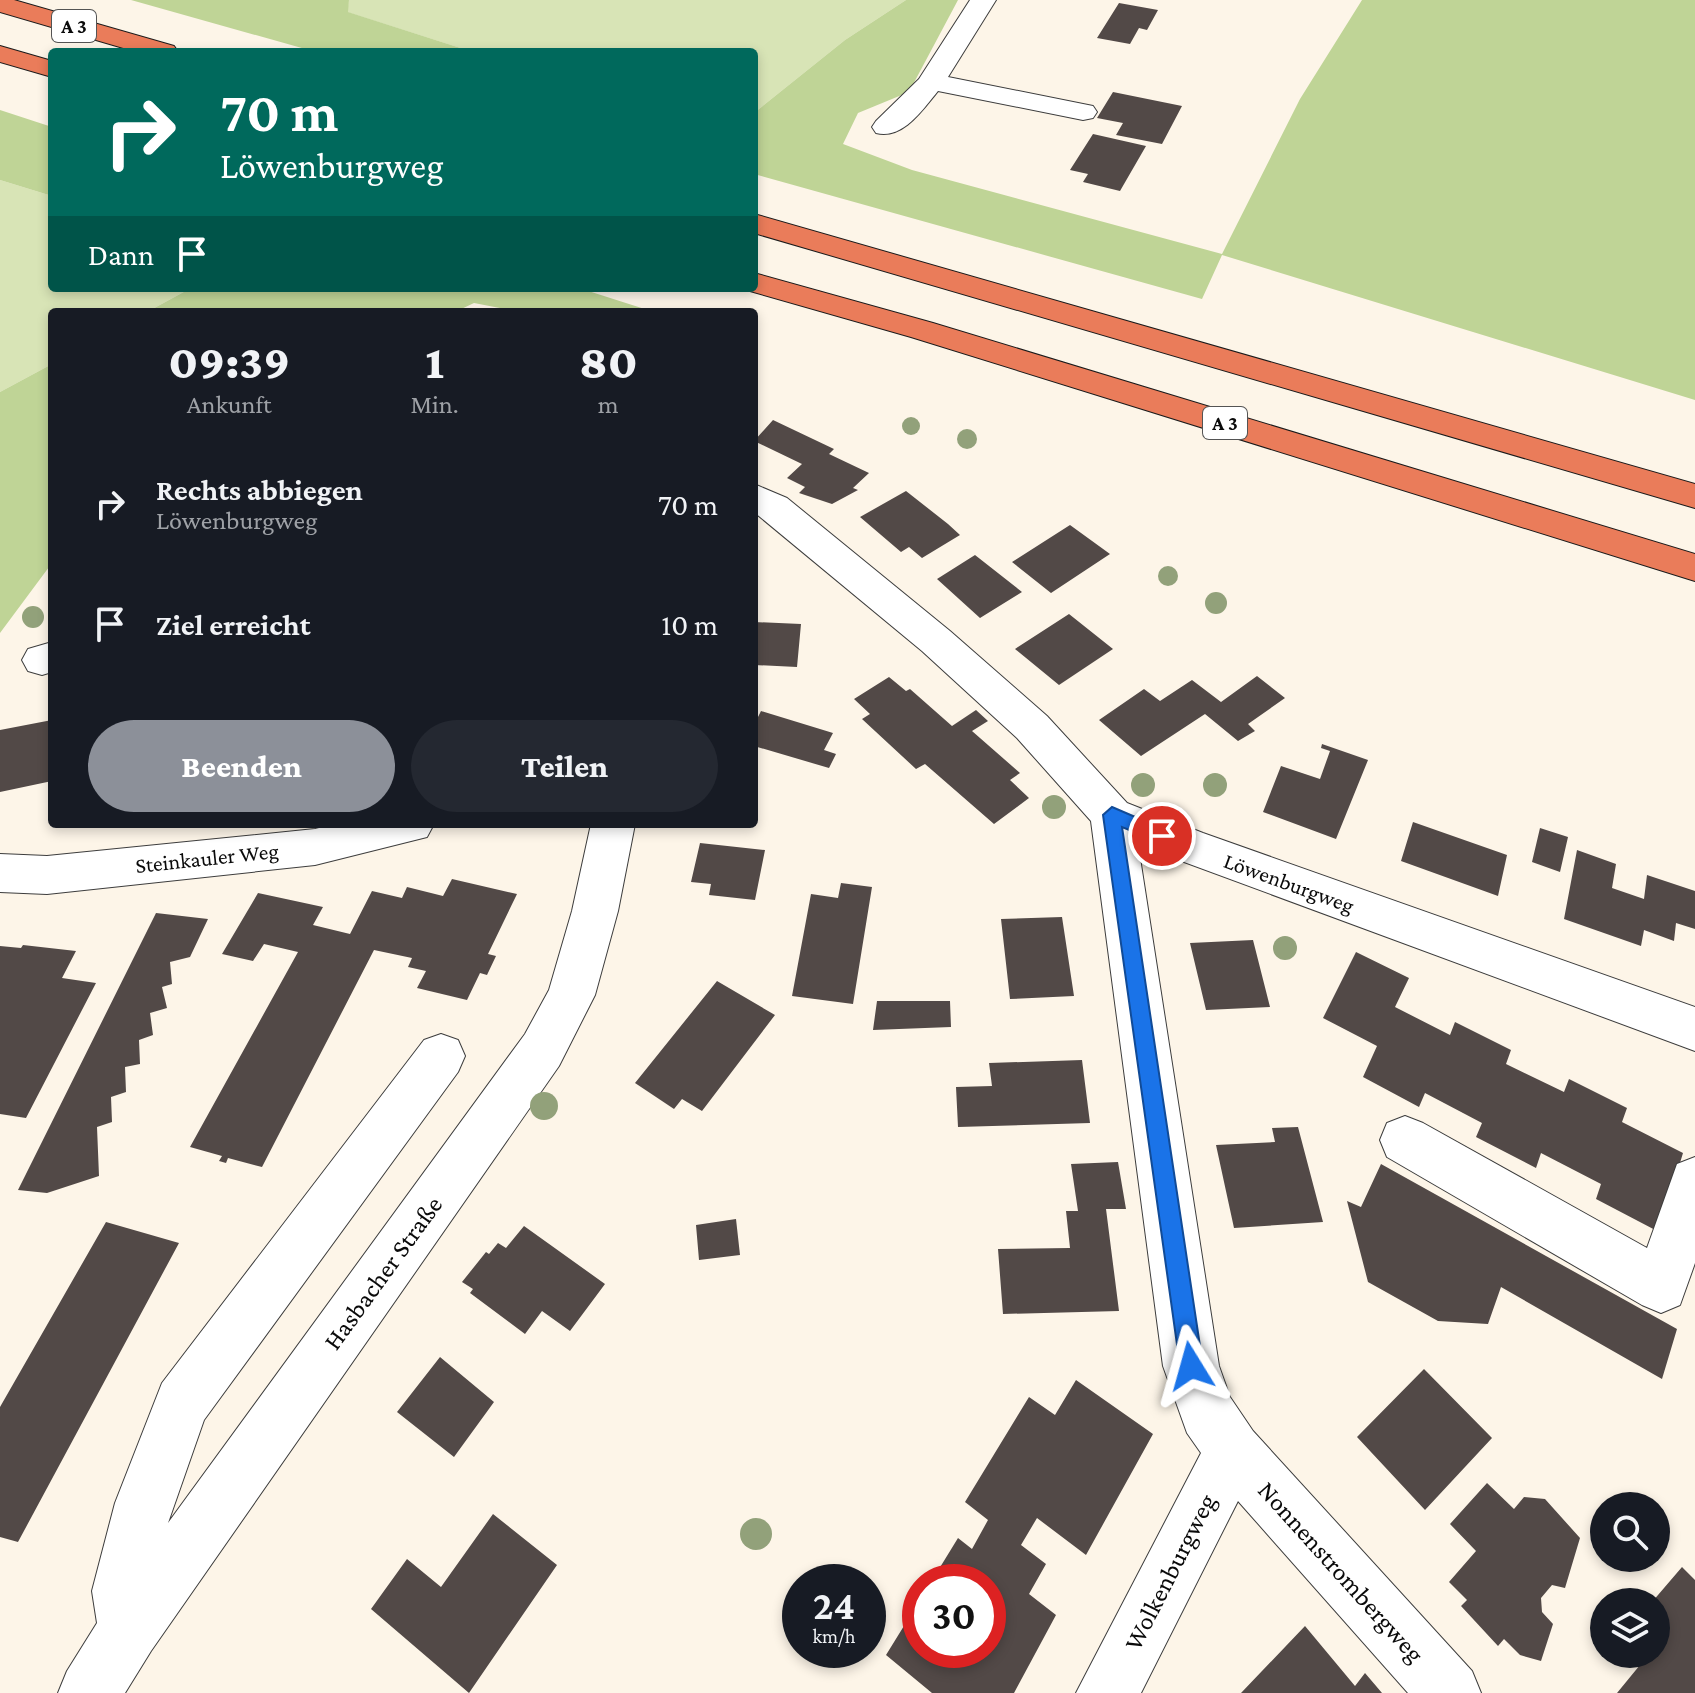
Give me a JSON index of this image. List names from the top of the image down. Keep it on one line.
{"streets":{"highway":["A 3"],"street":["Steinkauler Weg","Löwenburgweg","Hasbacher Straße","Wolkenburgweg","Nonnenstrombergweg"]},"crossings":[["Löwenburgweg","Nonnenstrombergweg"],["Wolkenburgweg","Nonnenstrombergweg"]],"page":{"turn":["70 m","Löwenburgweg"],"then":"Dann","eta":["09:39","Ankunft","1","Min.","80","m"],"list":[{"name":"Rechts abbiegen","note":"Löwenburgweg","value":"70 m"},{"name":"Ziel erreicht","value":"10 m"}],"buttons":["Beenden","Teilen"],"speed":"24 km/h","limit":"30"}}
